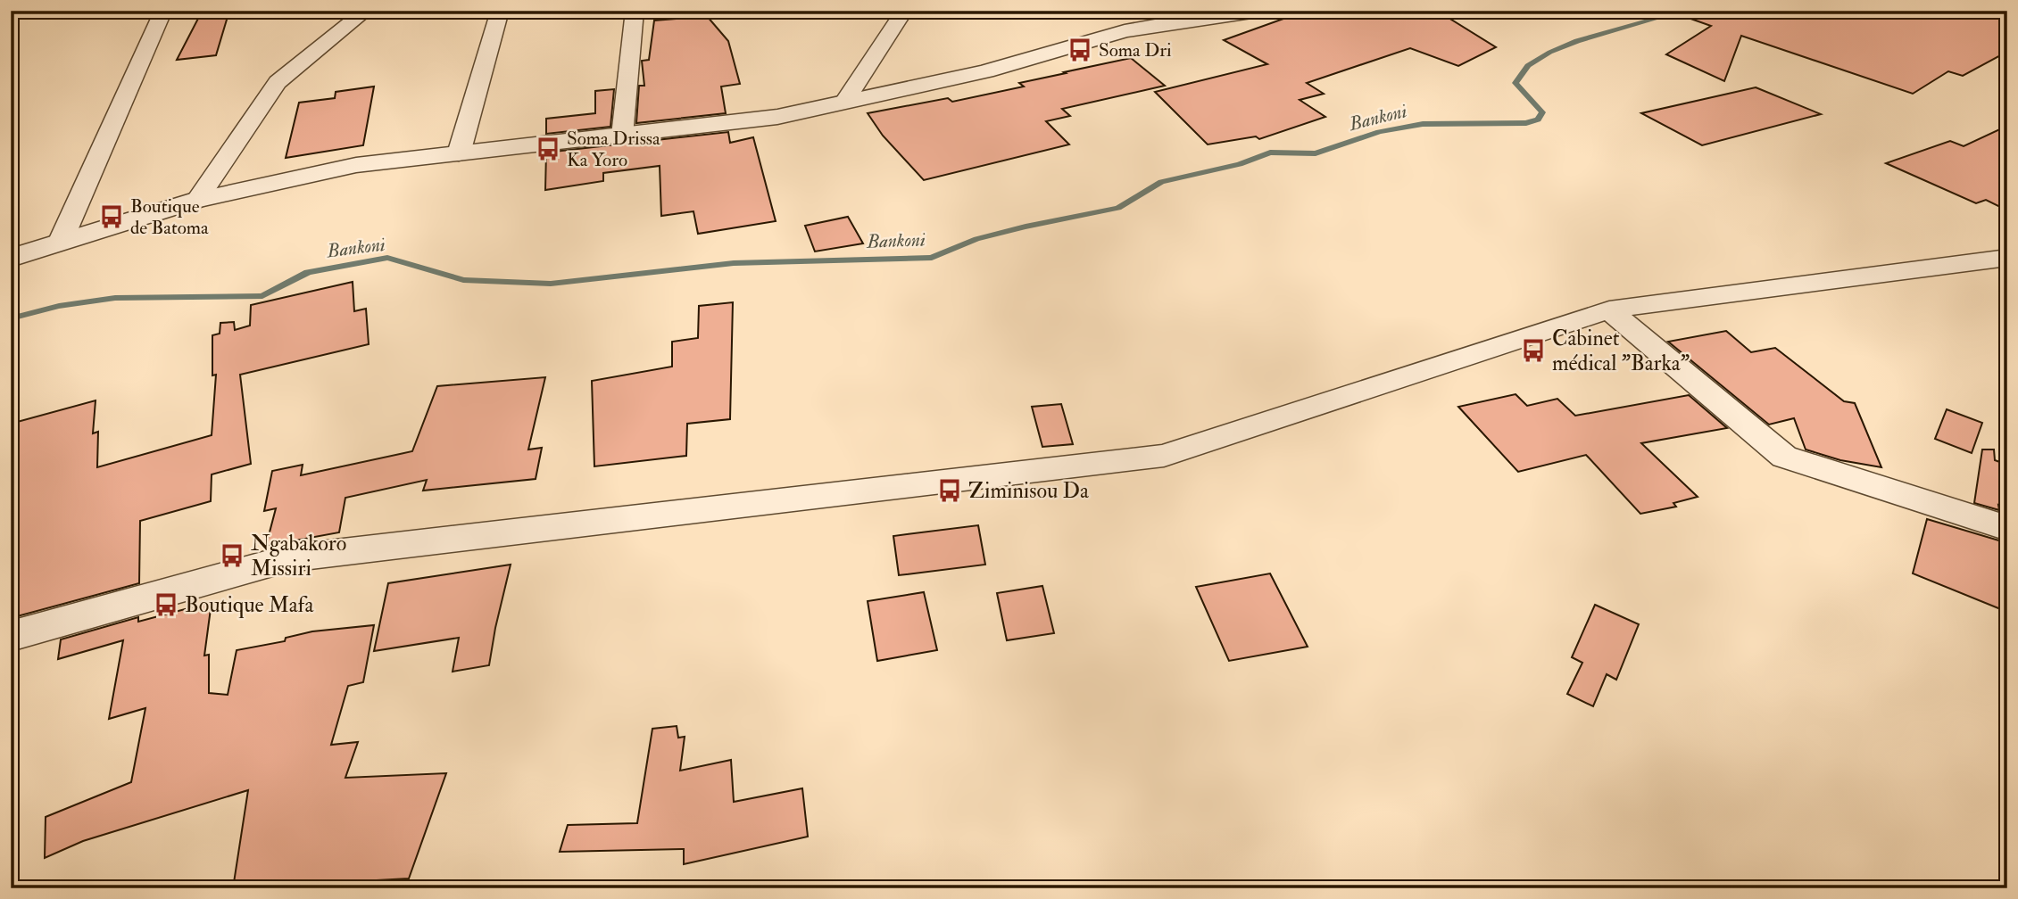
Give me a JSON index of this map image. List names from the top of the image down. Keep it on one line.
{"water":["Bankoni"],"places":{"bus stop":["Soma Dri","Soma Drissa Ka Yoro","Boutique de Batoma","Cabinet médical \"Barka\"","Ziminisou Da","Ngabakoro Missiri","Boutique Mafa"]}}
